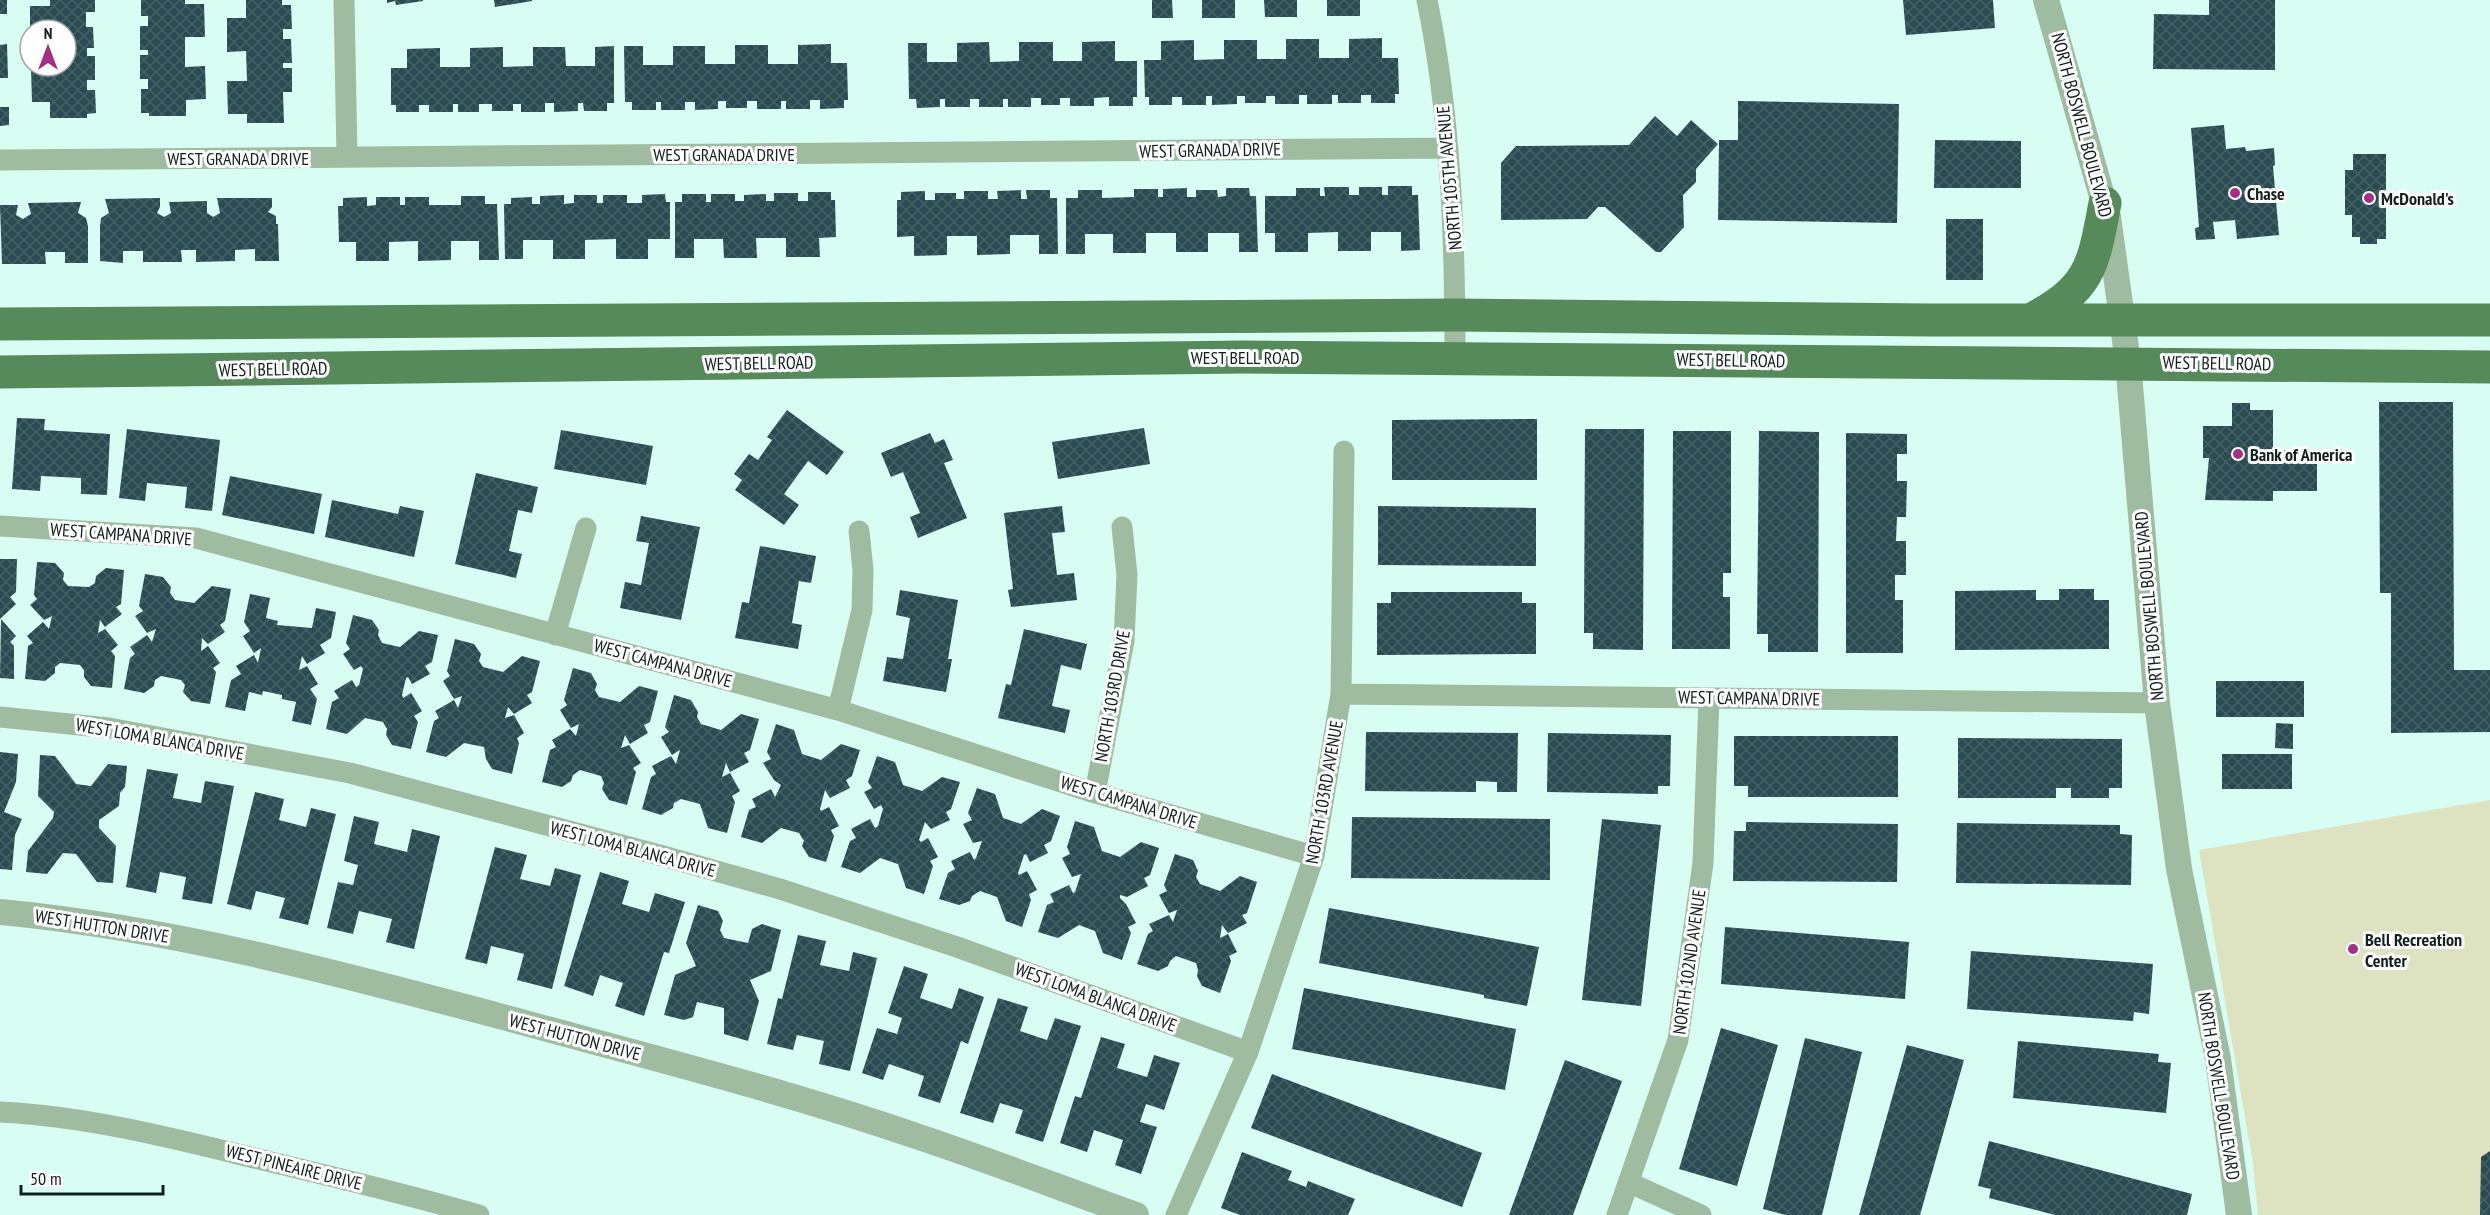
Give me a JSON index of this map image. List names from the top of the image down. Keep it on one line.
{"streets":{"main road":["WEST BELL ROAD"],"street":["NORTH BOSWELL BOULEVARD","WEST GRANADA DRIVE","NORTH 105TH AVENUE","WEST CAMPANA DRIVE","NORTH 103RD DRIVE","WEST LOMA BLANCA DRIVE","NORTH 103RD AVENUE","WEST HUTTON DRIVE","NORTH 102ND AVENUE","WEST PINEAIRE DRIVE"]},"crossings":[["NORTH BOSWELL BOULEVARD","WEST BELL ROAD"],["NORTH BOSWELL BOULEVARD","WEST CAMPANA DRIVE"],["WEST GRANADA DRIVE","NORTH 105TH AVENUE"],["NORTH 105TH AVENUE","WEST BELL ROAD"],["WEST CAMPANA DRIVE","NORTH 103RD DRIVE"],["WEST CAMPANA DRIVE","NORTH 103RD AVENUE"],["WEST CAMPANA DRIVE","NORTH 102ND AVENUE"],["WEST LOMA BLANCA DRIVE","NORTH 103RD AVENUE"]],"places":["Chase","McDonald's","Bank of America","Bell Recreation Center"],"scale_bar":"50 m","north":"top"}
